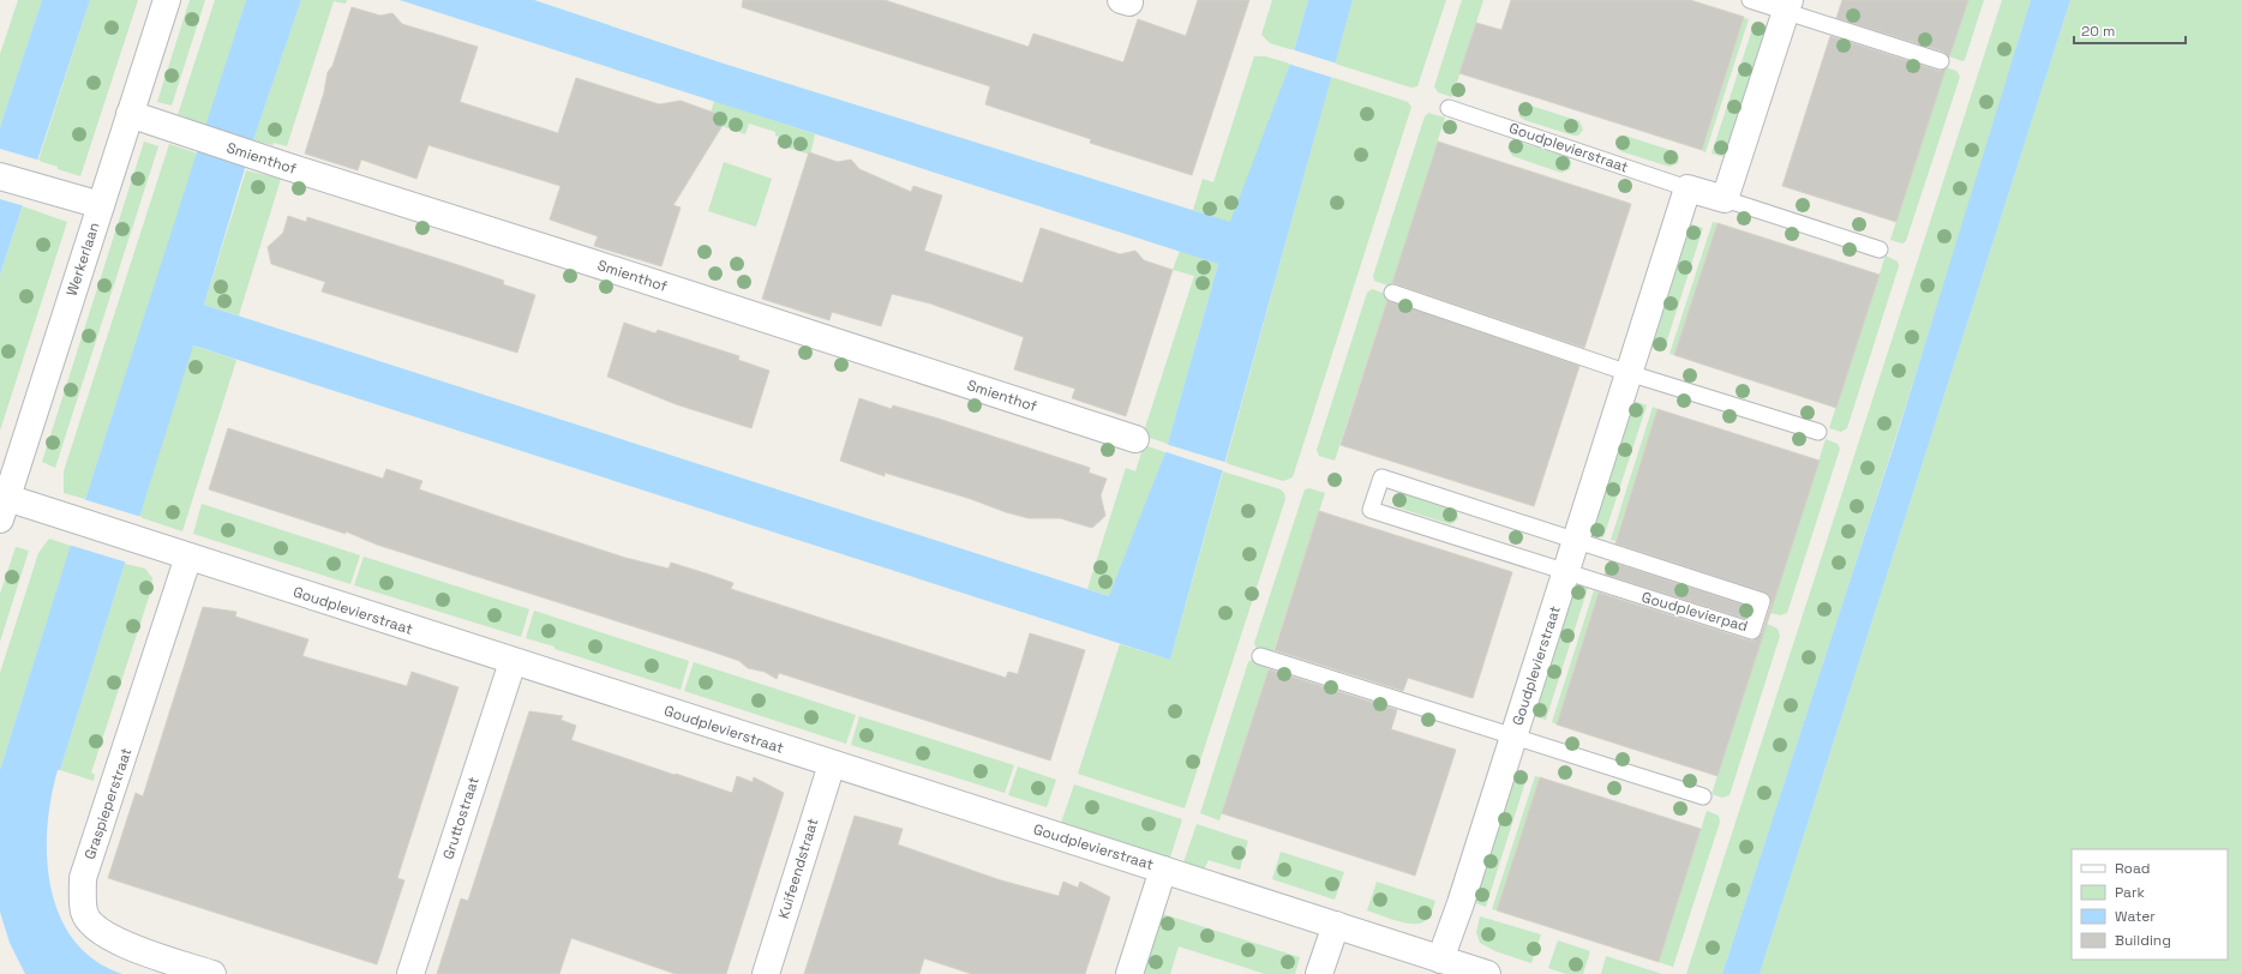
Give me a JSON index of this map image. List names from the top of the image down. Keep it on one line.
{"streets":{"street":["Goudplevierstraat","Smienthof","Werkerlaan","Graspieperstraat","Gruttostraat","Kuifeendstraat"],"lane":["Goudplevierpad"]},"crossings":[["Goudplevierstraat","Werkerlaan"],["Goudplevierstraat","Goudplevierpad"],["Goudplevierstraat","Graspieperstraat"],["Goudplevierstraat","Gruttostraat"],["Goudplevierstraat","Kuifeendstraat"],["Smienthof","Werkerlaan"]],"legend":["Road","Park","Water","Building"],"scale_bar":"20 m"}
